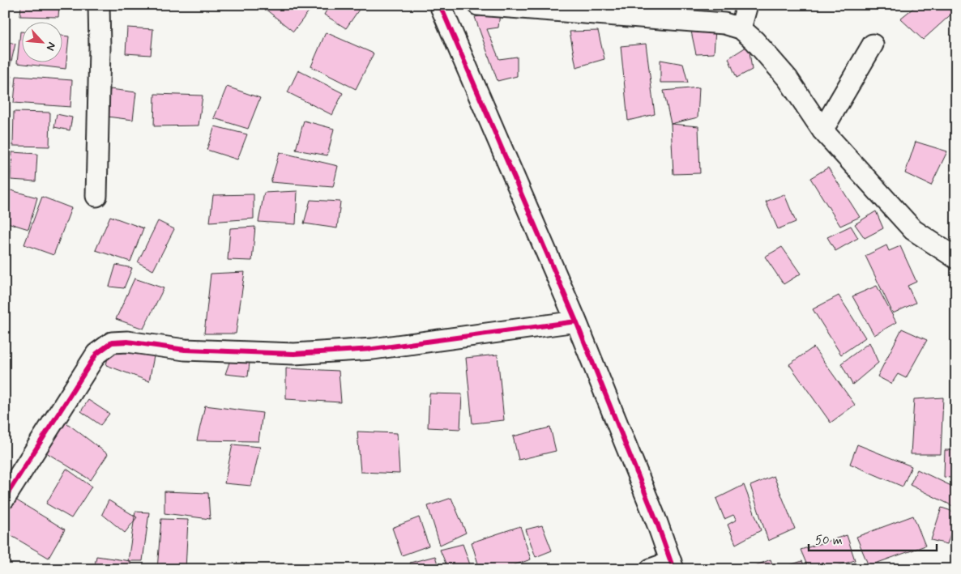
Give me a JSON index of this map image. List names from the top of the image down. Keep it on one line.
{"scale_bar":"50 m","north":"bottom right"}
